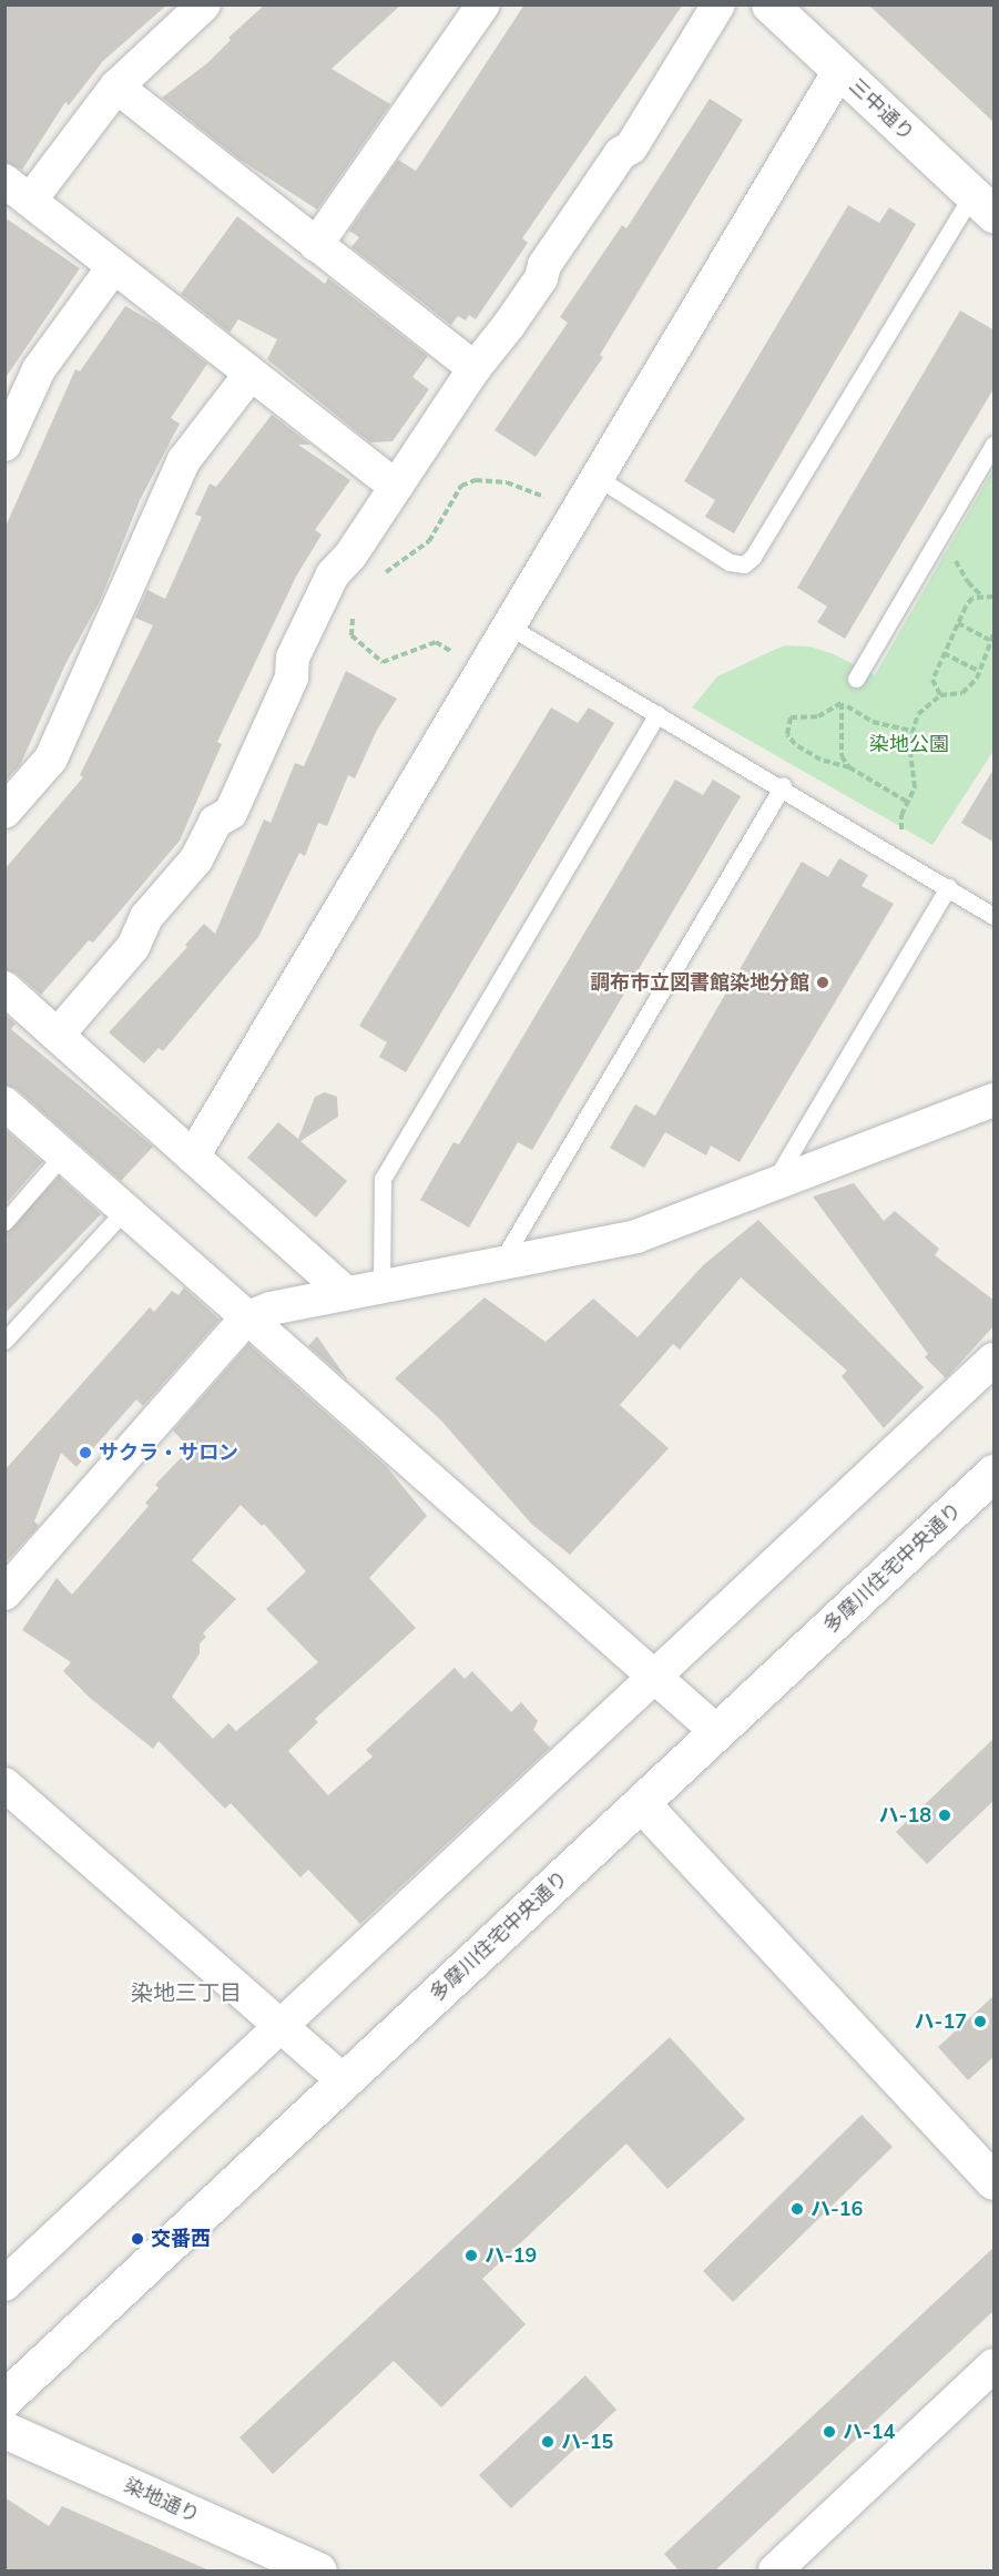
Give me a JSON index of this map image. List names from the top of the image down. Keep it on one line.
{"streets":{"street":["三中通り","多摩川住宅中央通り","染地通り"]},"districts":["染地三丁目"],"parks":["染地公園"],"places":["調布市立図書館染地分館","サクラ・サロン","ハ-18","ハ-17","ハ-16","交番西","ハ-19","ハ-14","ハ-15"]}
